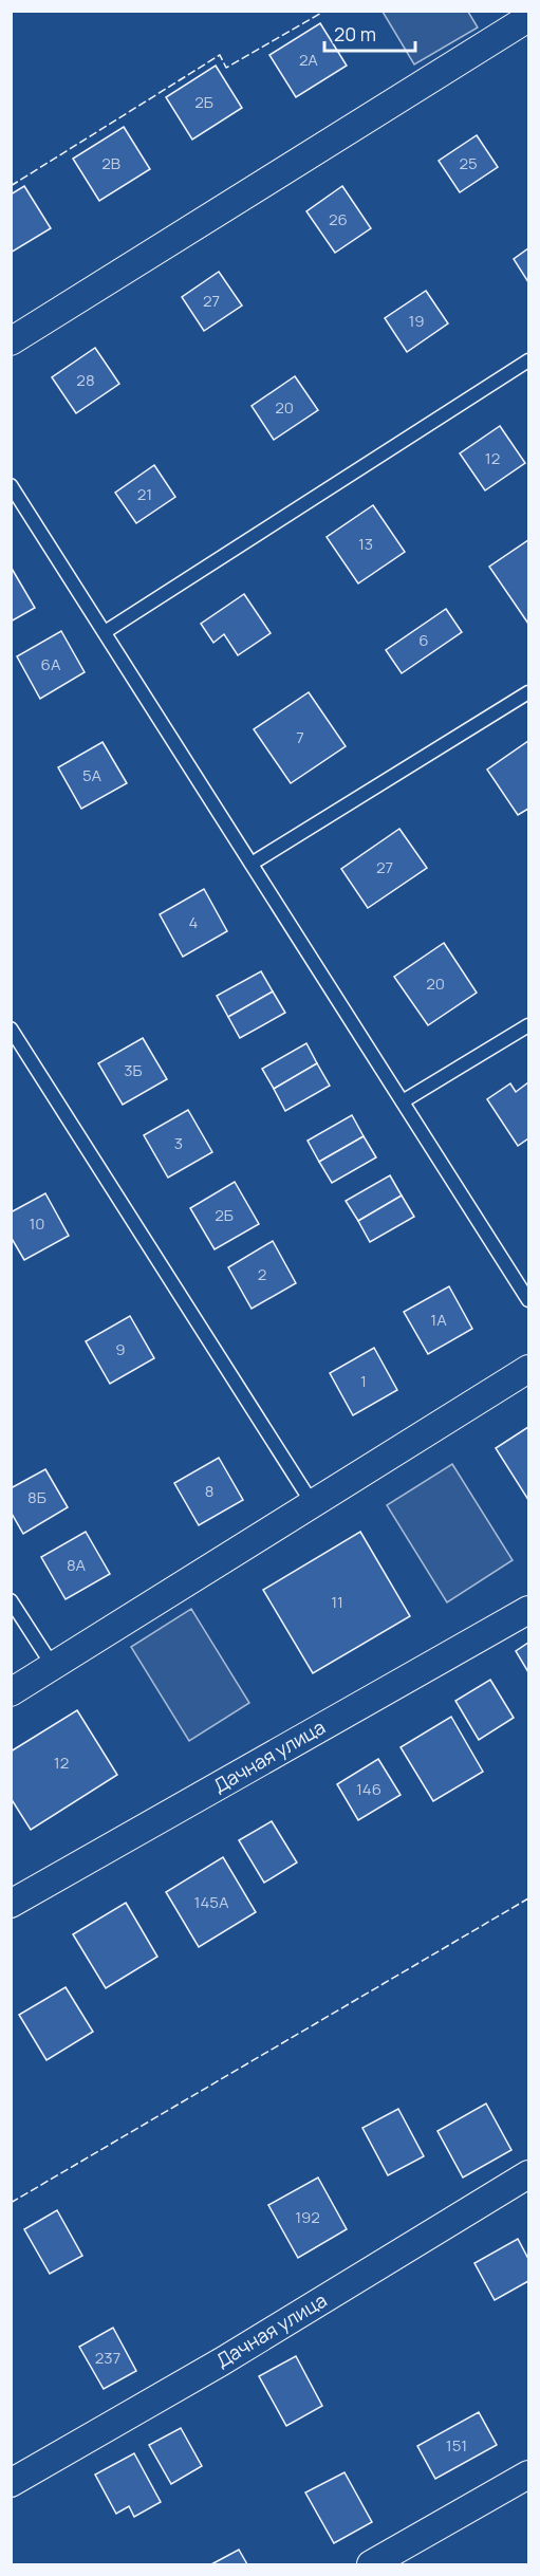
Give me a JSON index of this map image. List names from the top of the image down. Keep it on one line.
{"streets":{"street":["Дачная улица"]},"house_numbers":["2А","2Б","2В","25","26","27","19","28","20","12","21","13","6","6А","7","5А","27","4","20","3Б","3","2Б","10","2","1А","9","1","8","8Б","8А","11","12","146","145А","192","237","151"],"scale_bar":"20 m"}
